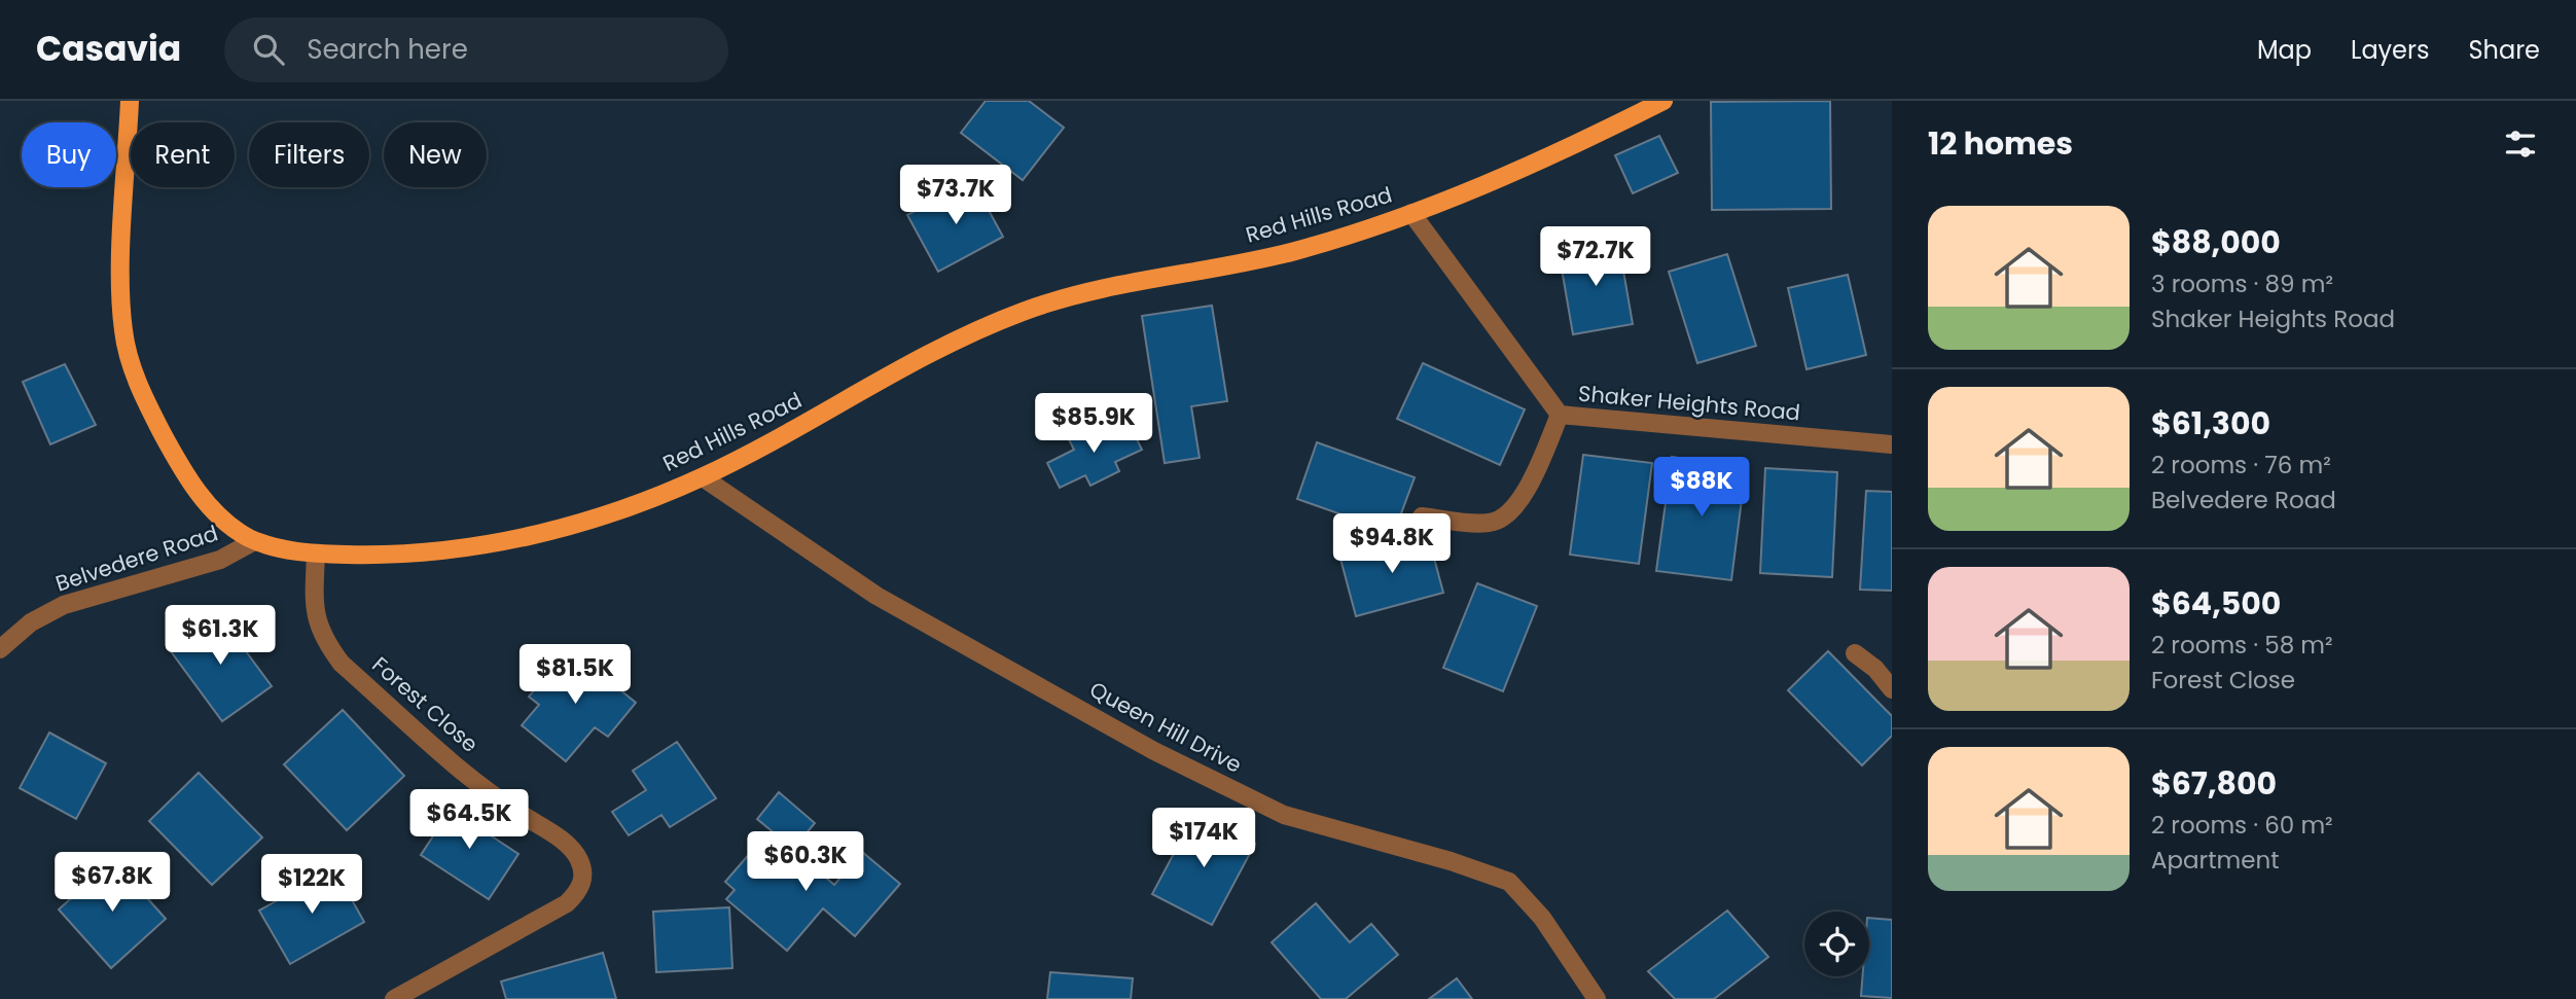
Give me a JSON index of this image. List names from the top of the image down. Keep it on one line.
{"streets":{"main road":["Red Hills Road"],"street":["Shaker Heights Road","Belvedere Road","Forest Close","Queen Hill Drive"]},"crossings":[["Red Hills Road","Shaker Heights Road"],["Red Hills Road","Belvedere Road"],["Red Hills Road","Forest Close"],["Red Hills Road","Queen Hill Drive"]],"page":{"header":"Casavia","search":"Search here","nav":["Map","Layers","Share"],"heading":"12 homes","chip":["Buy","Rent","Filters","New"],"price":["$73.7K","$72.7K","$85.9K","$88K","$94.8K","$61.3K","$81.5K","$64.5K","$174K","$60.3K","$67.8K","$122K"],"list":[{"name":"$88,000","note":"3 rooms · 89 m² · Shaker Heights Road"},{"name":"$61,300","note":"2 rooms · 76 m² · Belvedere Road"},{"name":"$64,500","note":"2 rooms · 58 m² · Forest Close"},{"name":"$67,800","note":"2 rooms · 60 m² · Apartment"}]}}
